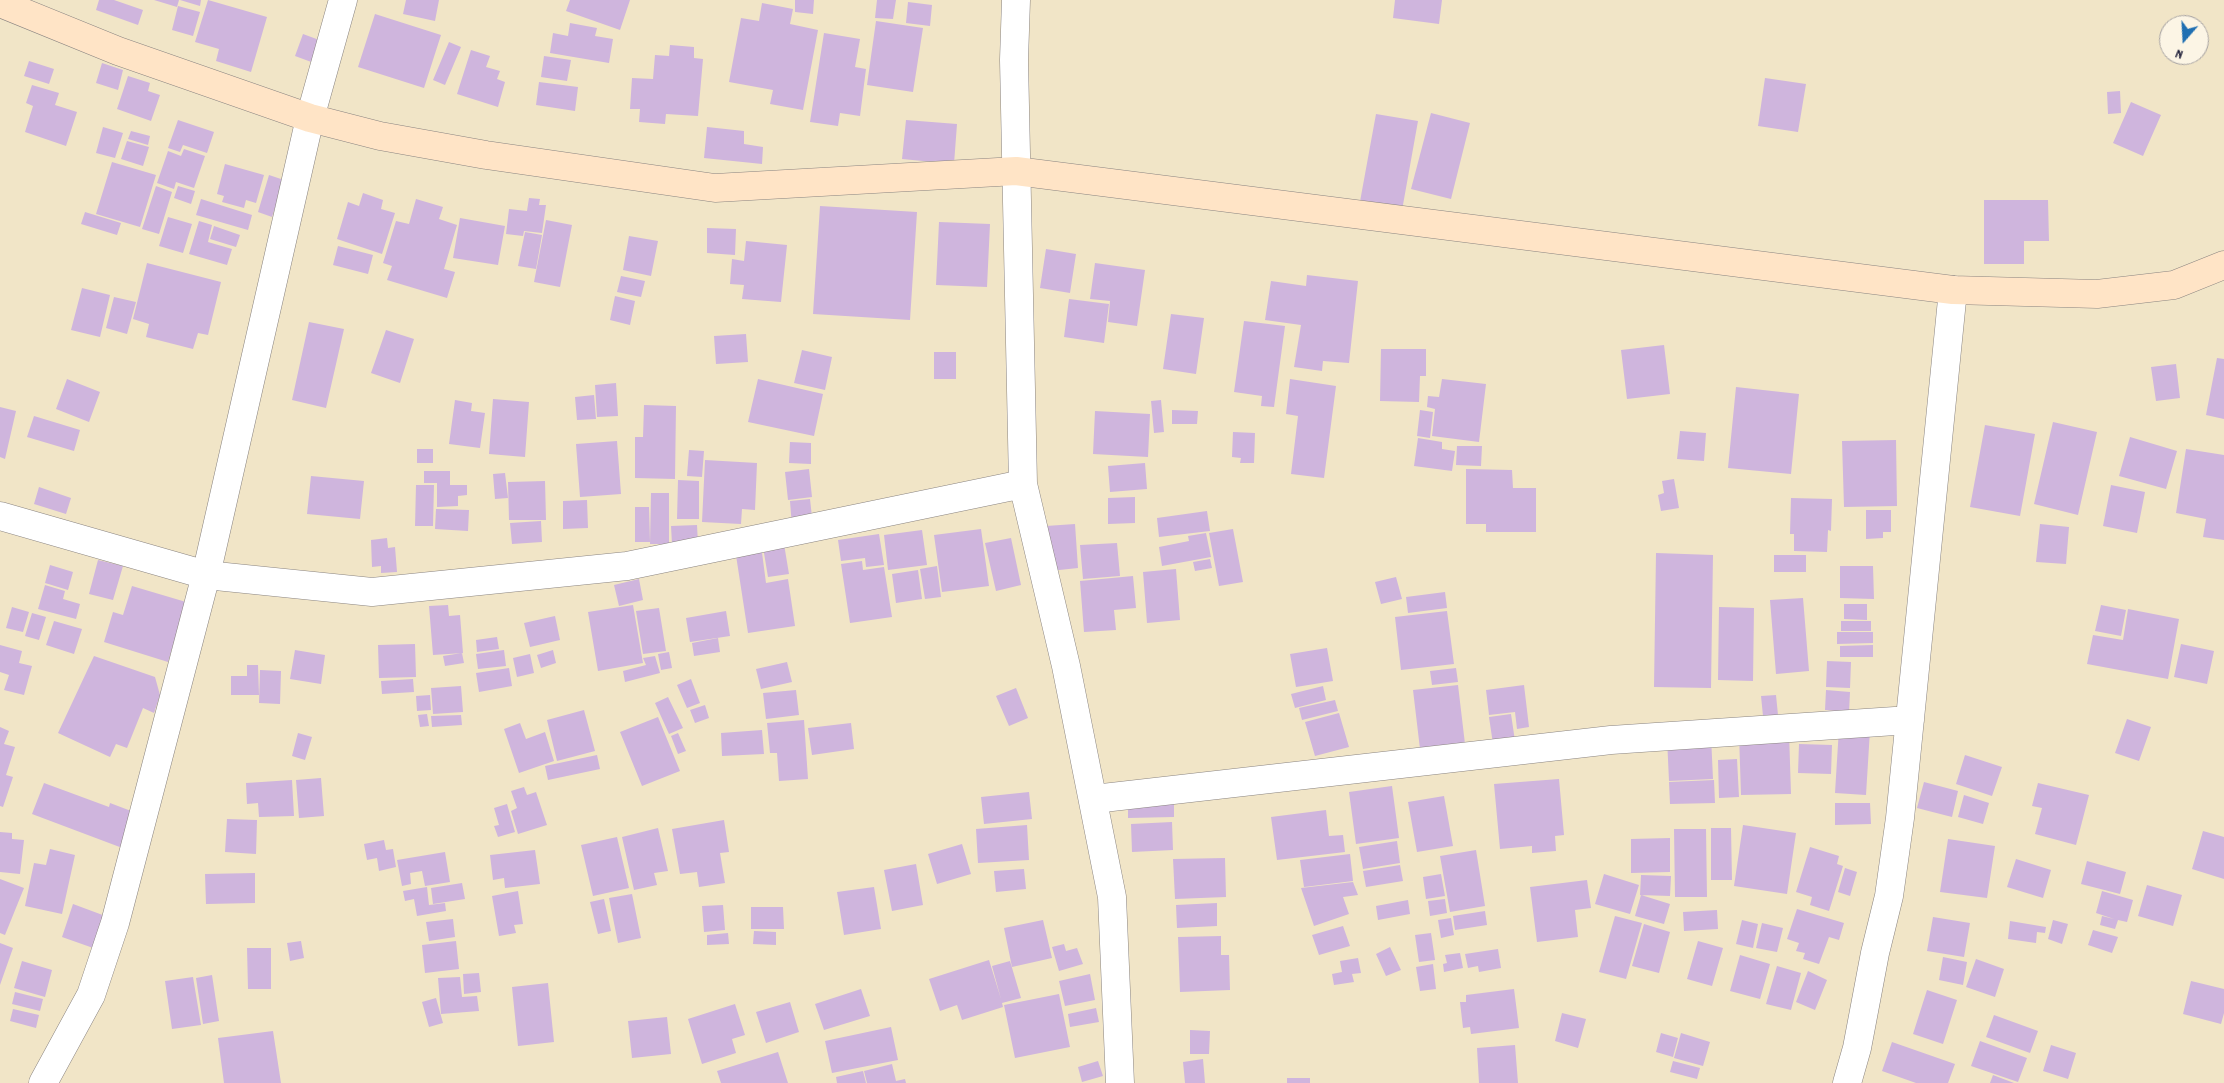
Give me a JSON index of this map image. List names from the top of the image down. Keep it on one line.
{"north":"bottom"}
